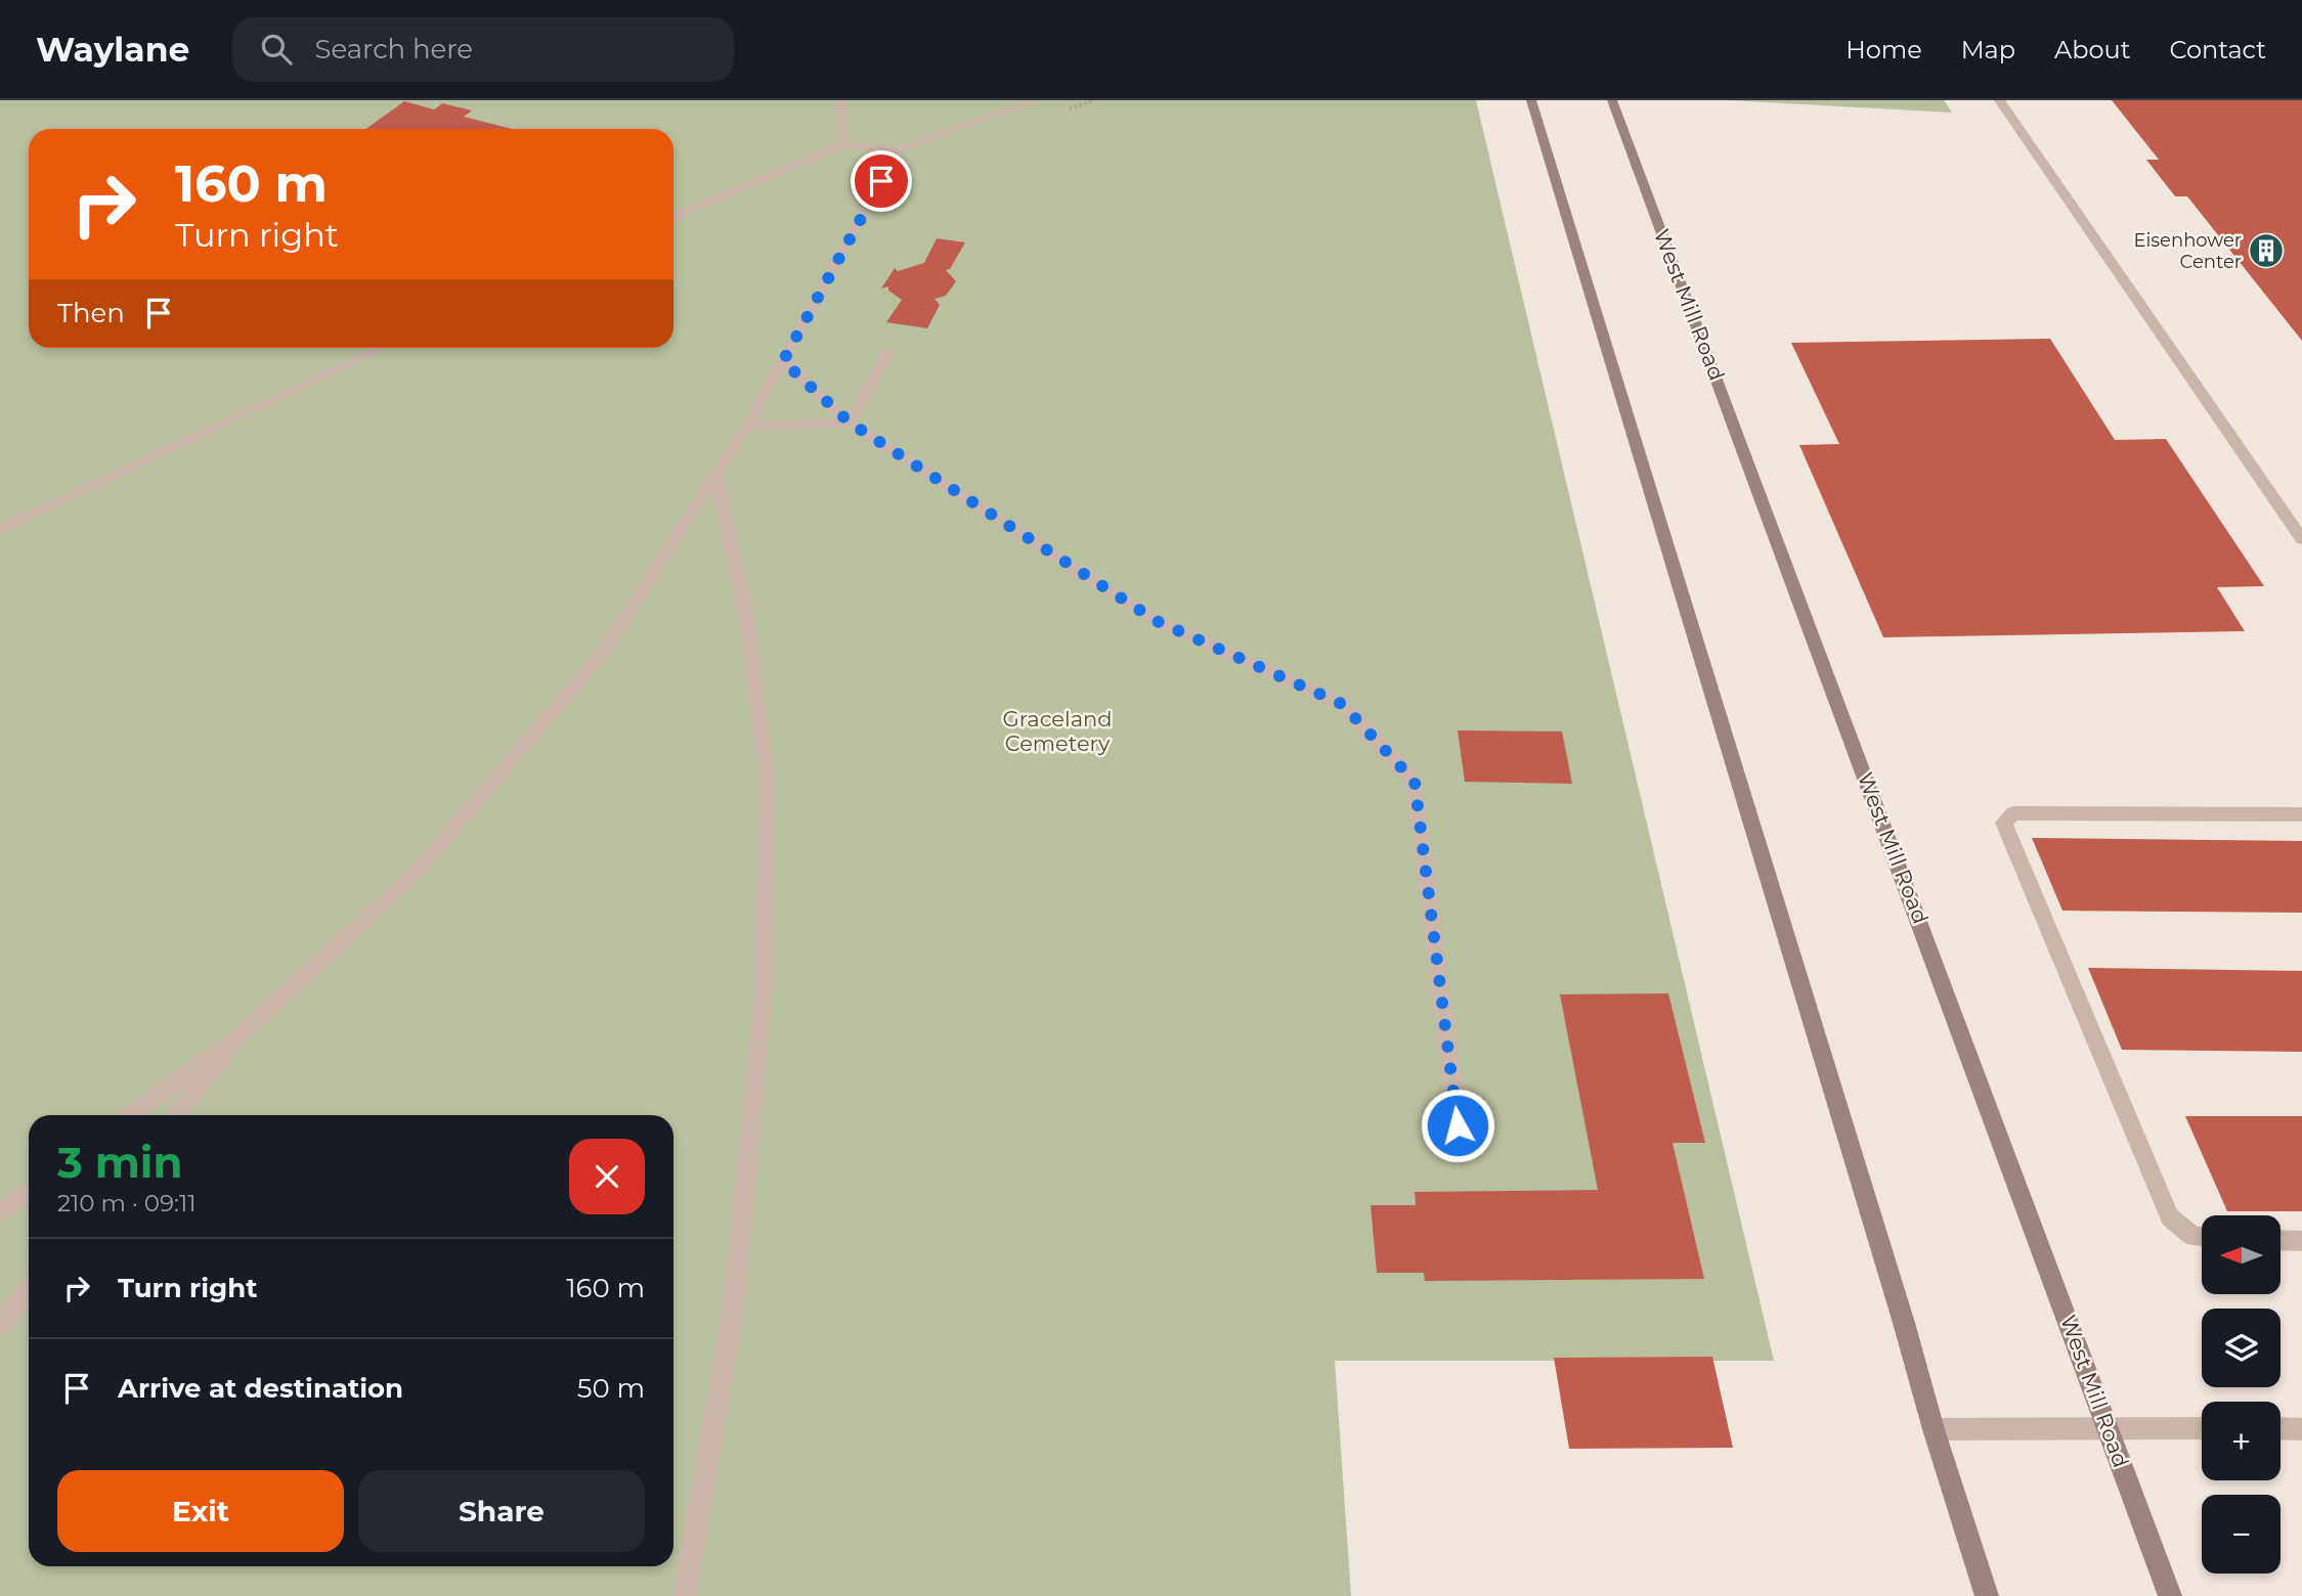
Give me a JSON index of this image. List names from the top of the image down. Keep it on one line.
{"streets":{"main road":["West Mill Road"]},"parks":["Graceland Cemetery"],"places":{"building":["Eisenhower Center"]},"north":"left","page":{"header":"Waylane","search":"Search here","nav":["Home","Map","About","Contact"],"turn":["160 m","Turn right"],"then":"Then","heading":["3 min","210 m · 09:11"],"map_buttons":["+","−"],"list":[{"name":"Turn right","value":"160 m"},{"name":"Arrive at destination","value":"50 m"}],"buttons":["Exit","Share"]}}
